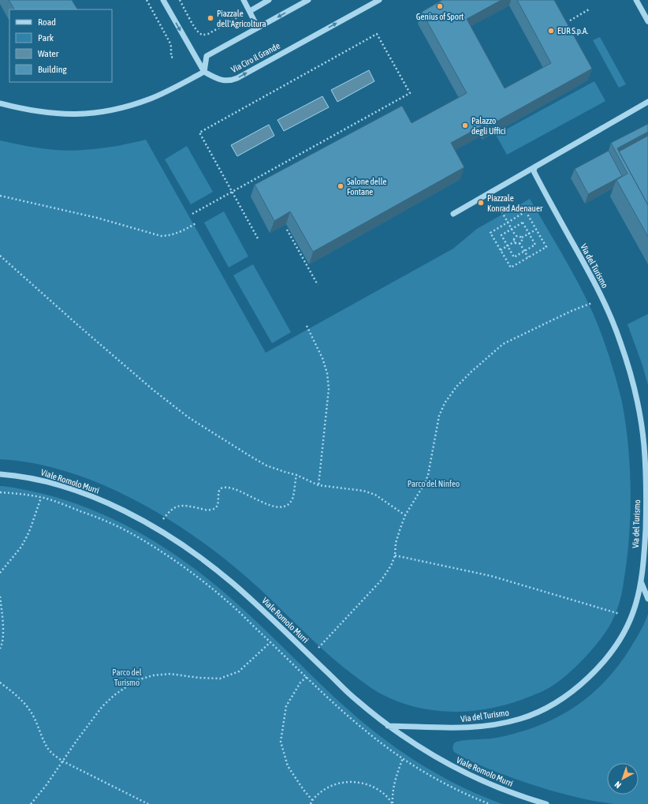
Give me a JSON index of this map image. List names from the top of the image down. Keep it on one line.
{"streets":{"street":["Via Ciro il Grande","Via del Turismo","Viale Romolo Murri"]},"crossings":[["Via del Turismo","Viale Romolo Murri"]],"one_way":["Via Ciro il Grande"],"parks":["Parco del Ninfeo","Parco del Turismo"],"places":["Genius of Sport","Piazzale dell'Agricoltura","EUR S.p.A.","Palazzo degli Uffici","Salone delle Fontane","Piazzale Konrad Adenauer"],"legend":["Road","Park","Water","Building"],"north":"bottom left"}
